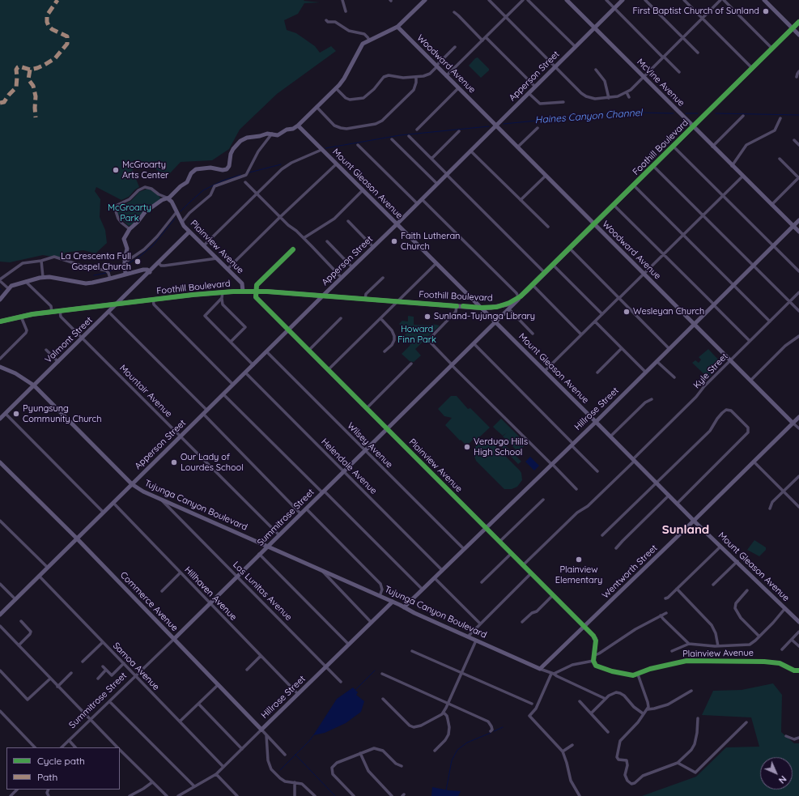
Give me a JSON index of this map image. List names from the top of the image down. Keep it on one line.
{"streets":{"main road":["Foothill Boulevard"],"street":["Woodward Avenue","Apperson Street","McVine Avenue","Mount Gleason Avenue","Plainview Avenue","Valmont Street","Kyle Street","Mountair Avenue","Hillrose Street","Wilsey Avenue","Helendale Avenue","Tujunga Canyon Boulevard","Summitrose Street","Wentworth Street","Las Lunitas Avenue","Hillhaven Avenue","Commerce Avenue","Samoa Avenue"]},"crossings":[["Woodward Avenue","Apperson Street"],["Woodward Avenue","Foothill Boulevard"],["Woodward Avenue","Kyle Street"],["Woodward Avenue","Hillrose Street"],["Woodward Avenue","Wentworth Street"],["Apperson Street","McVine Avenue"],["Apperson Street","Foothill Boulevard"],["Apperson Street","Mount Gleason Avenue"],["Apperson Street","Plainview Avenue"],["Apperson Street","Mountair Avenue"],["Apperson Street","Wilsey Avenue"],["Apperson Street","Helendale Avenue"],["Apperson Street","Tujunga Canyon Boulevard"],["Apperson Street","Hillhaven Avenue"],["Apperson Street","Commerce Avenue"],["Apperson Street","Samoa Avenue"],["McVine Avenue","Foothill Boulevard"],["McVine Avenue","Hillrose Street"],["Foothill Boulevard","Mount Gleason Avenue"],["Foothill Boulevard","Plainview Avenue"],["Foothill Boulevard","Valmont Street"],["Foothill Boulevard","Mountair Avenue"],["Foothill Boulevard","Summitrose Street"],["Mount Gleason Avenue","Kyle Street"],["Mount Gleason Avenue","Hillrose Street"],["Mount Gleason Avenue","Summitrose Street"],["Mount Gleason Avenue","Wentworth Street"],["Plainview Avenue","Valmont Street"],["Plainview Avenue","Kyle Street"],["Plainview Avenue","Hillrose Street"],["Plainview Avenue","Summitrose Street"],["Plainview Avenue","Wentworth Street"],["Valmont Street","Mountair Avenue"],["Valmont Street","Tujunga Canyon Boulevard"],["Mountair Avenue","Summitrose Street"],["Hillrose Street","Wilsey Avenue"],["Hillrose Street","Helendale Avenue"],["Hillrose Street","Tujunga Canyon Boulevard"],["Hillrose Street","Las Lunitas Avenue"],["Hillrose Street","Hillhaven Avenue"],["Hillrose Street","Commerce Avenue"],["Hillrose Street","Samoa Avenue"],["Wilsey Avenue","Summitrose Street"],["Helendale Avenue","Summitrose Street"],["Tujunga Canyon Boulevard","Summitrose Street"],["Tujunga Canyon Boulevard","Wentworth Street"],["Tujunga Canyon Boulevard","Las Lunitas Avenue"],["Summitrose Street","Las Lunitas Avenue"],["Summitrose Street","Hillhaven Avenue"],["Summitrose Street","Commerce Avenue"],["Summitrose Street","Samoa Avenue"]],"districts":["Sunland"],"water":["Haines Canyon Channel"],"parks":["McGroarty Park","Howard Finn Park"],"places":["First Baptist Church of Sunland","McGroarty Arts Center","Faith Lutheran Church","La Crescenta Full Gospel Church","Wesleyan Church","Sunland-Tujunga Library","Pyungsung Community Church","Verdugo Hills High School","Our Lady of Lourdes School","Plainview Elementary"],"legend":["Cycle path","Path"],"north":"bottom right"}
